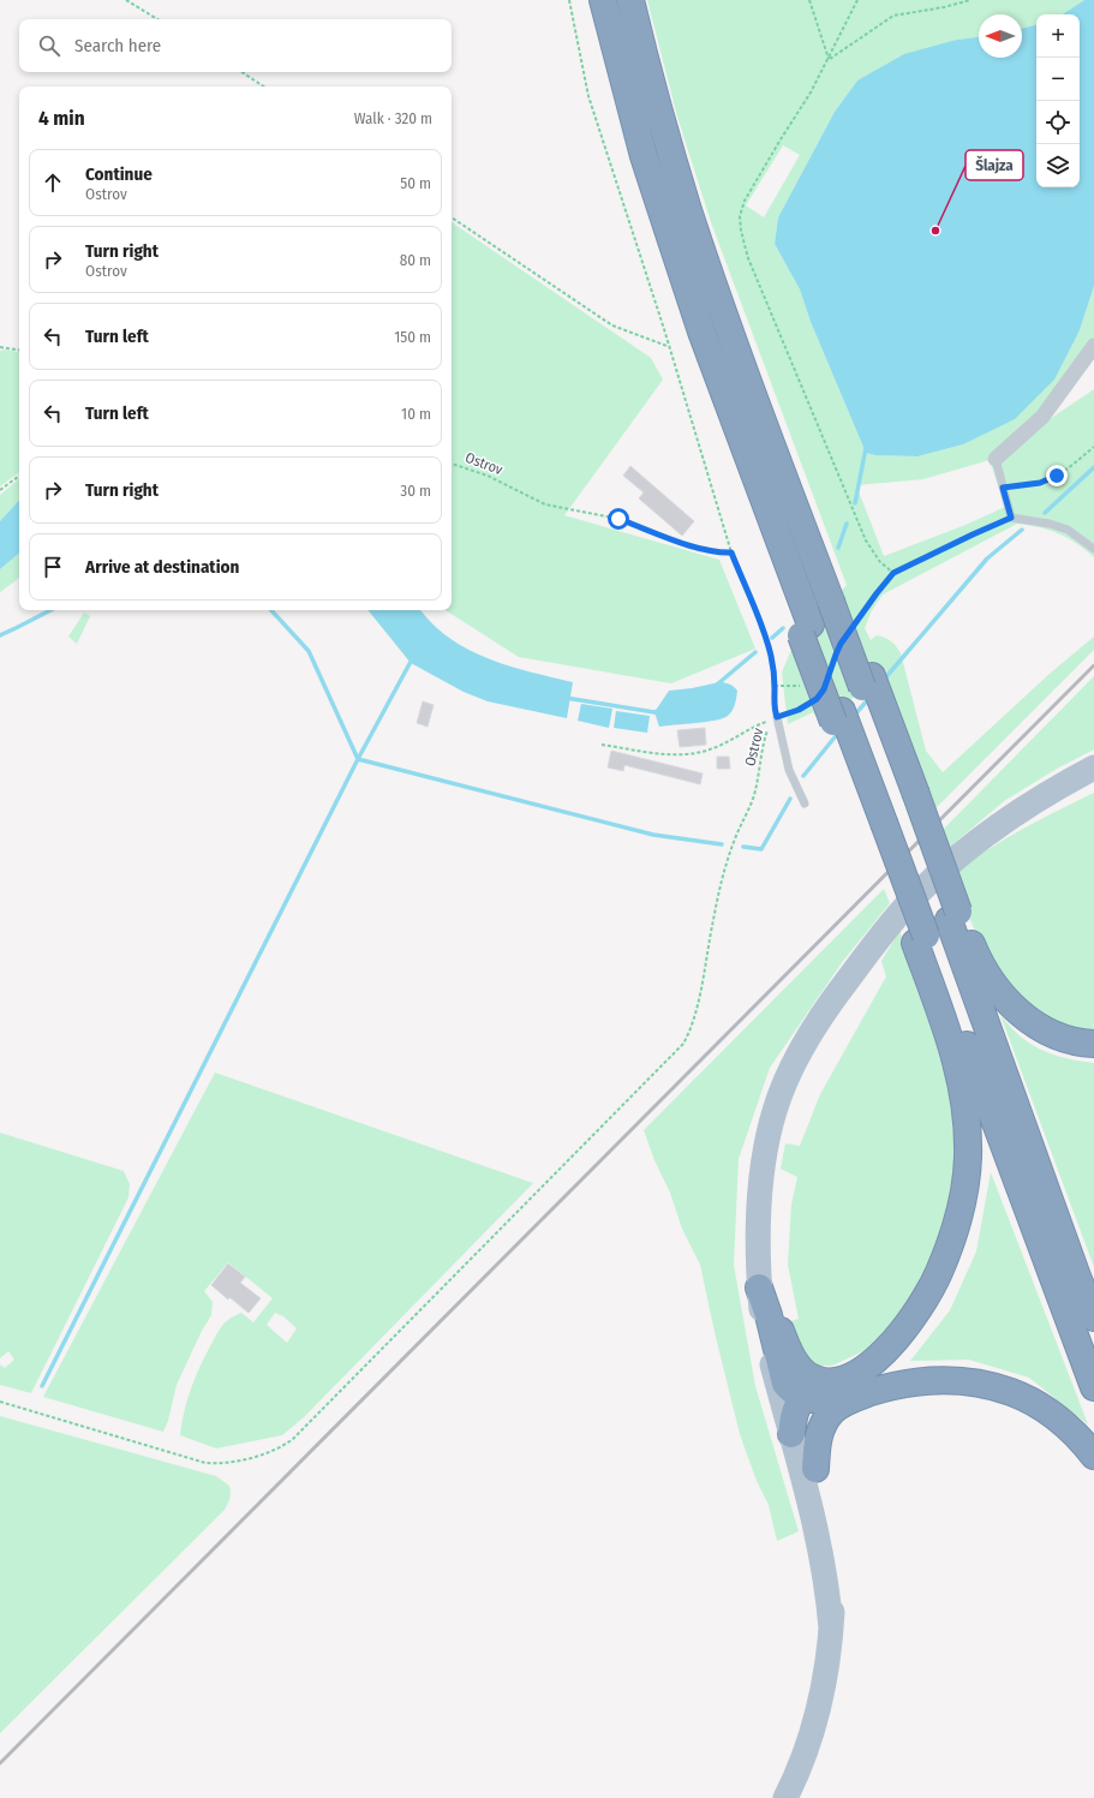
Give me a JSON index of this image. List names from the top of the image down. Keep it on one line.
{"streets":{"path":["Ostrov"]},"places":["Šlajza"],"north":"left","page":{"map_buttons":["+","−"],"search":"Search here","heading":["4 min","Walk · 320 m"],"list":[["Continue","Ostrov","50 m"],["Turn right","Ostrov","80 m"],["Turn left","150 m"],["Turn left","10 m"],["Turn right","30 m"],"Arrive at destination"]}}
